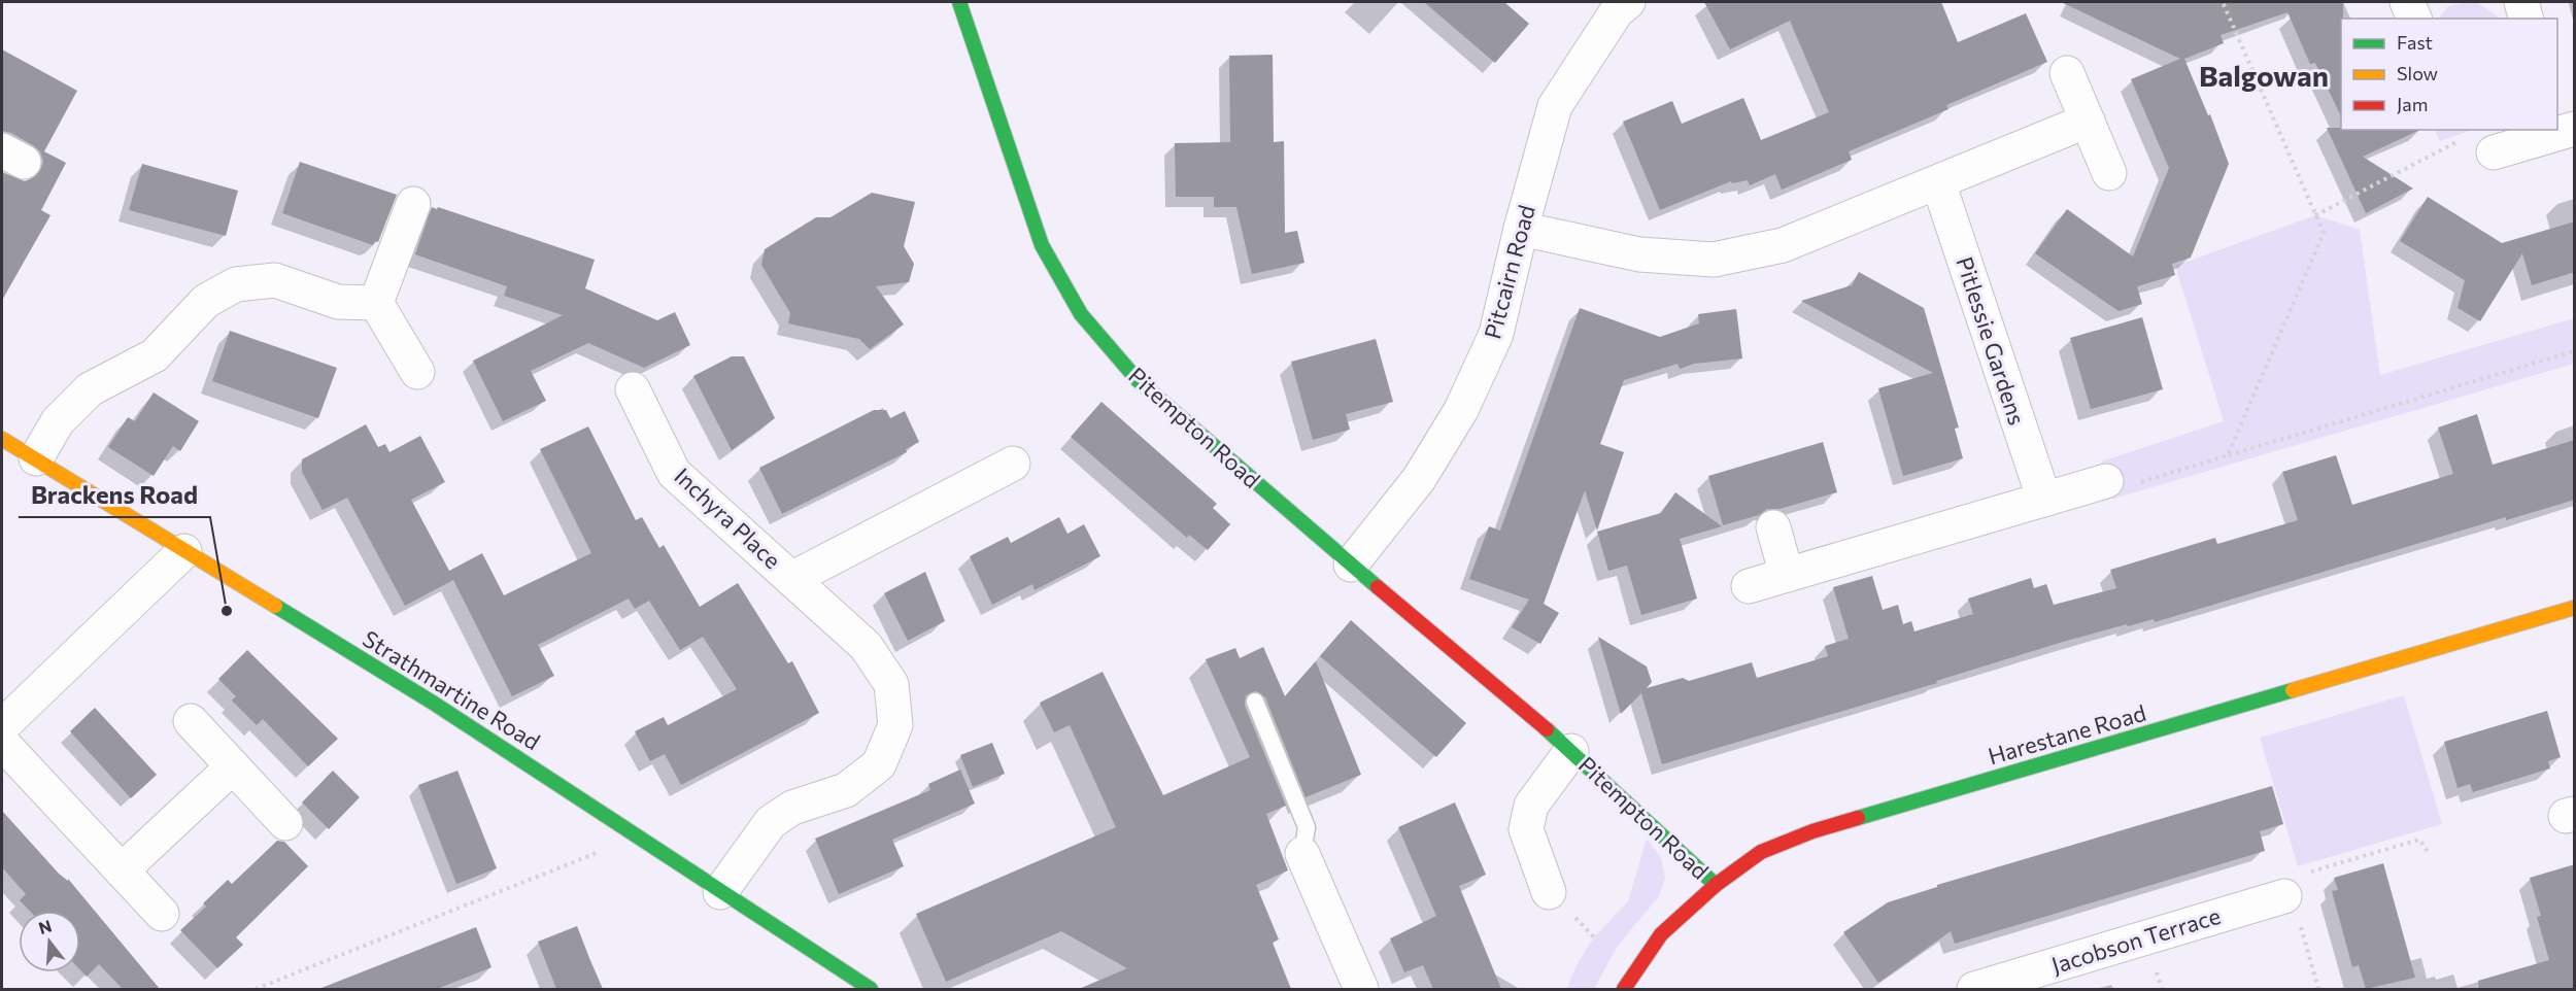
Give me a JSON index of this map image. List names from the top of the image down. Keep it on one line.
{"streets":{"street":["Pitcairn Road","Pitlessie Gardens","Pitempton Road","Inchyra Place","Strathmartine Road","Harestane Road","Jacobson Terrace"]},"crossings":[["Pitcairn Road","Pitempton Road"],["Pitempton Road","Harestane Road"],["Inchyra Place","Strathmartine Road"]],"districts":["Balgowan"],"places":["Brackens Road"],"legend":["Fast","Slow","Jam"],"north":"top"}
